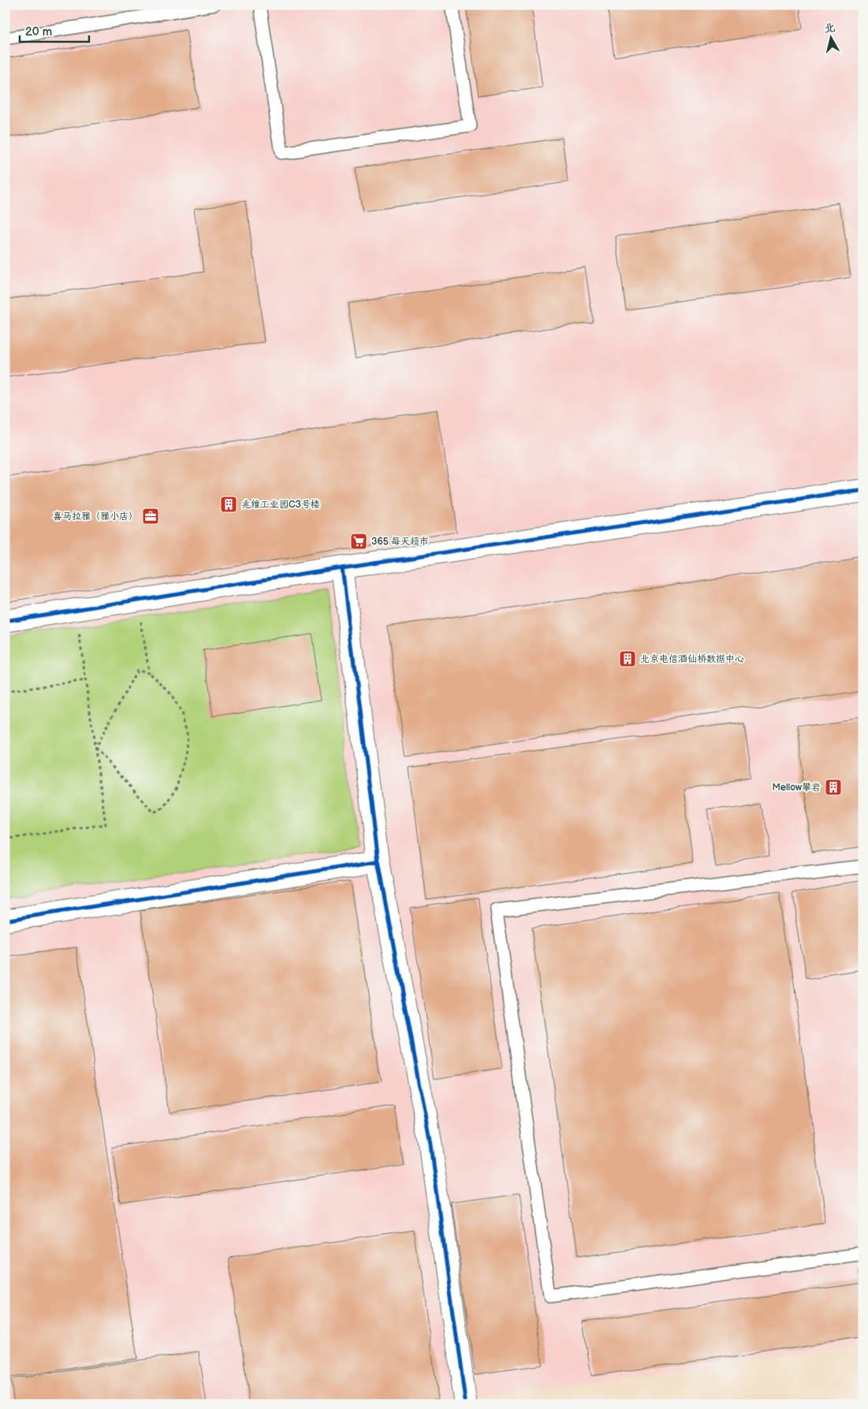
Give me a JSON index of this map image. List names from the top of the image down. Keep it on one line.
{"places":{"building":["兆维工业园C3号楼","北京电信酒仙桥数据中心","Mellow攀岩"],"office":["喜马拉雅（雅小店）"],"supermarket":["365 每天超市"]},"scale_bar":"20 m","north":"top"}
